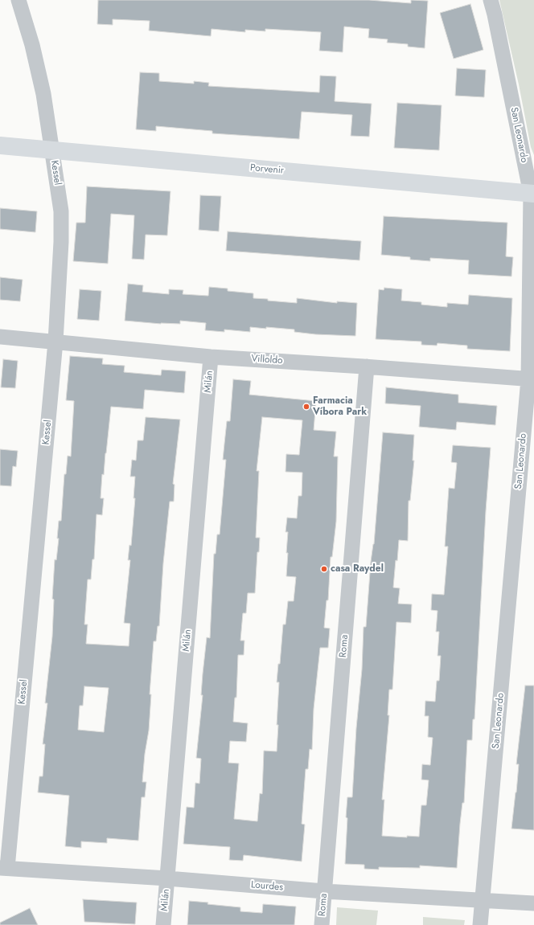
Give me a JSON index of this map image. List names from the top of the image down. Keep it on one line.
{"streets":{"main road":["Porvenir"],"street":["San Leonardo","Kessel","Villoldo","Milán","Roma","Lourdes"]},"crossings":[["San Leonardo","Porvenir"],["San Leonardo","Villoldo"],["San Leonardo","Lourdes"],["Porvenir","Kessel"],["Kessel","Villoldo"],["Kessel","Lourdes"],["Villoldo","Milán"],["Villoldo","Roma"],["Milán","Lourdes"],["Roma","Lourdes"]],"places":["Farmacia Víbora Park","casa Raydel"]}
